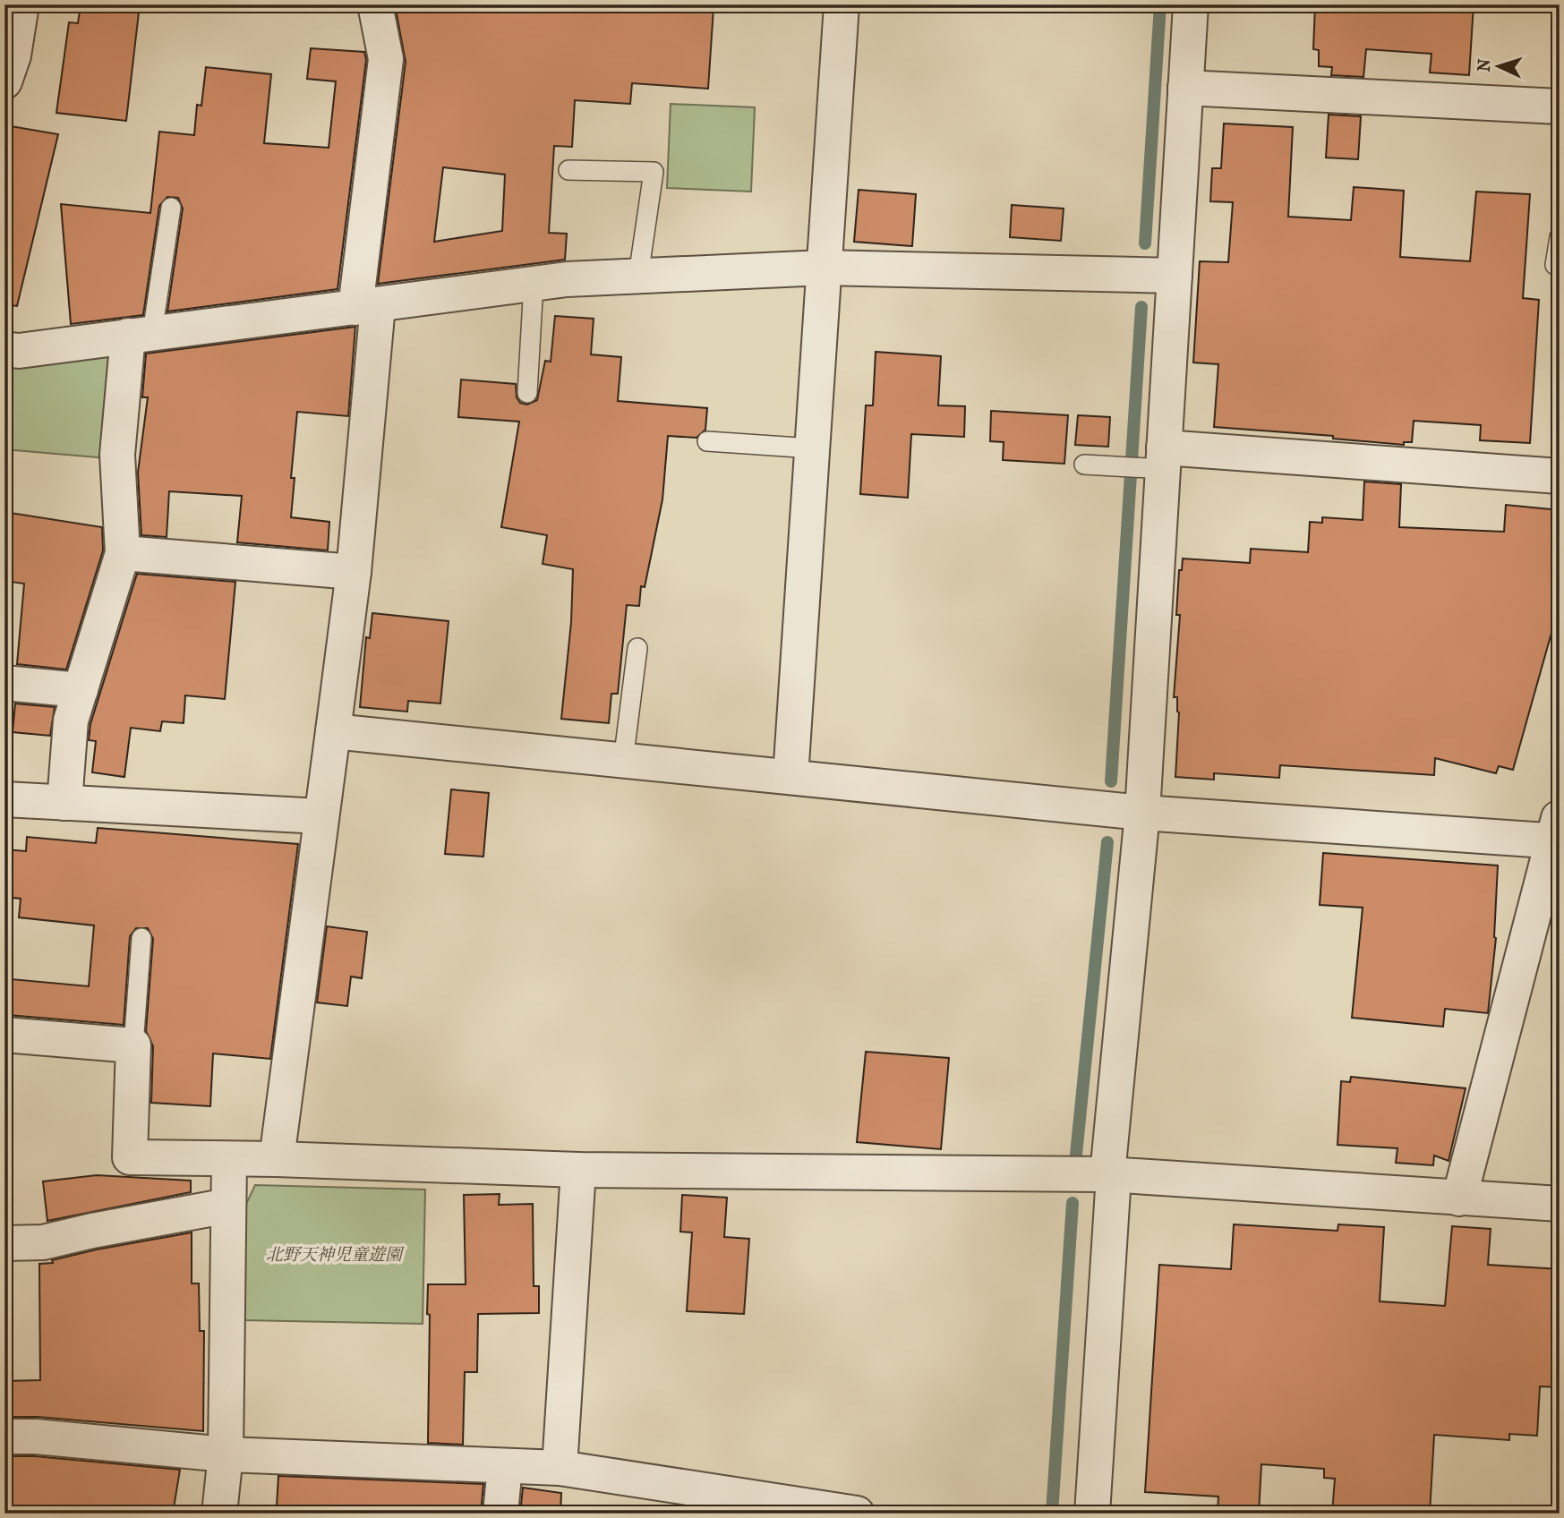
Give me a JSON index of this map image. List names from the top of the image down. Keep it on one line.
{"parks":["北野天神児童遊園"],"north":"left"}
